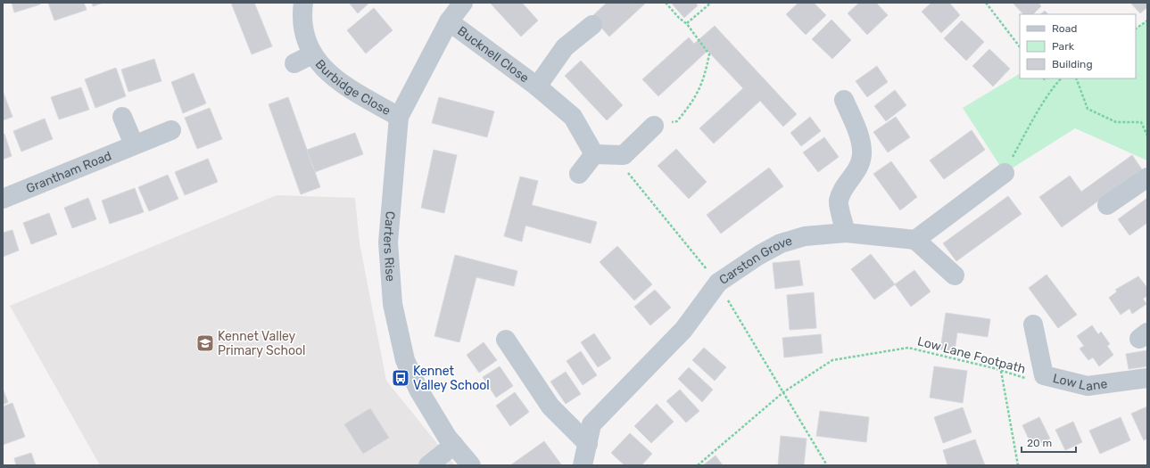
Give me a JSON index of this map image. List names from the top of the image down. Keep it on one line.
{"streets":{"street":["Bucknell Close","Burbidge Close","Grantham Road","Carters Rise","Carston Grove","Low Lane"],"path":["Low Lane Footpath"]},"crossings":[["Bucknell Close","Carters Rise"],["Burbidge Close","Carters Rise"]],"places":{"school or university":["Kennet Valley Primary School"],"bus stop":["Kennet Valley School"]},"legend":["Road","Park","Building"],"scale_bar":"20 m"}
